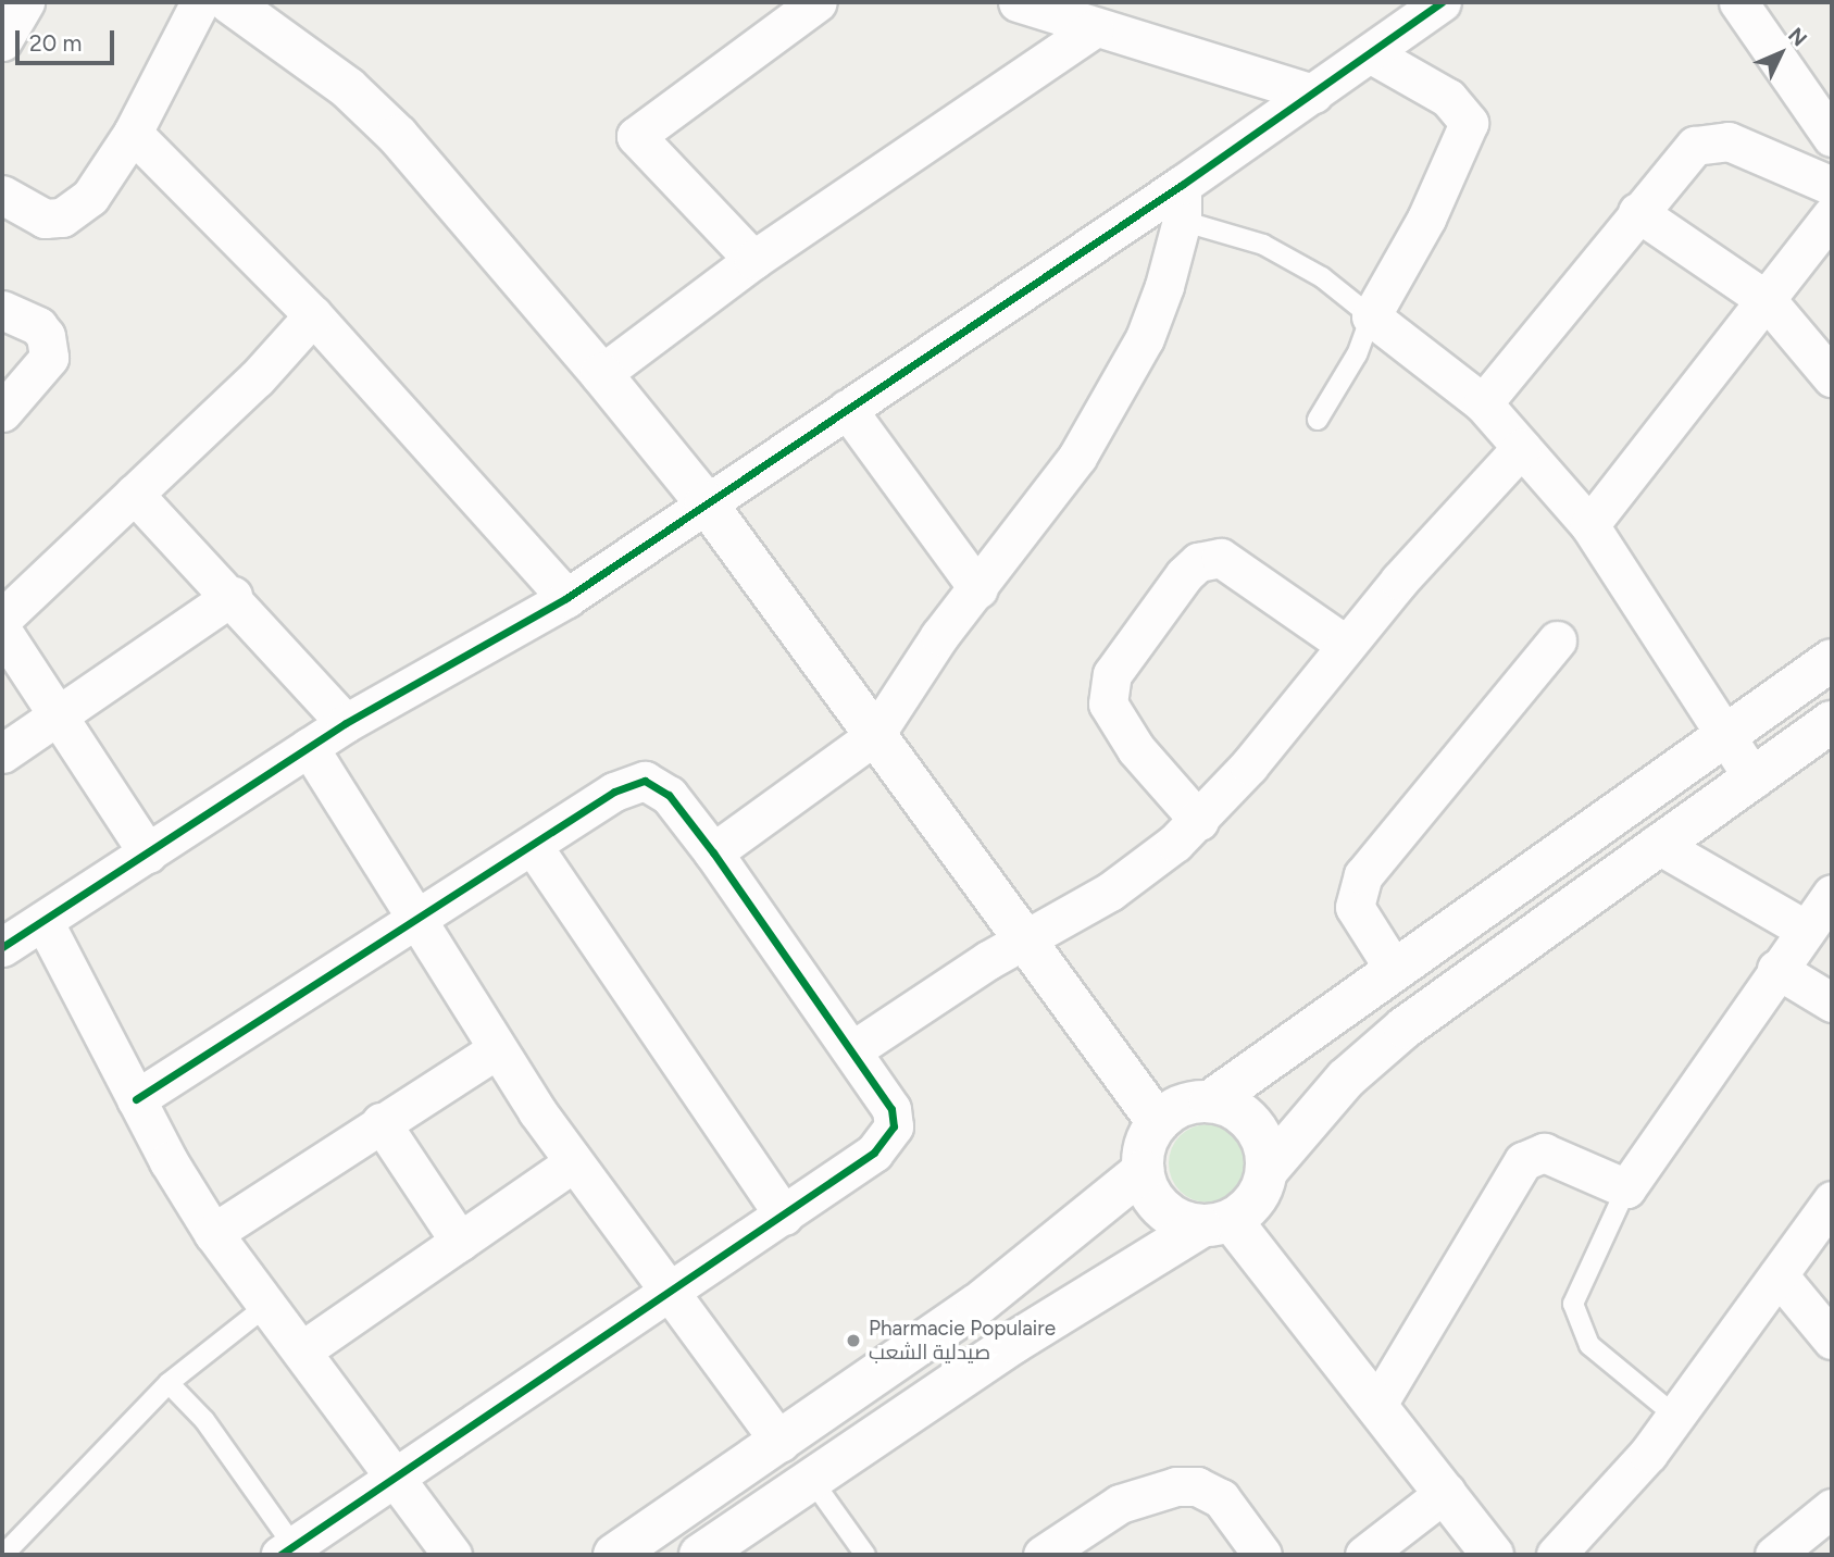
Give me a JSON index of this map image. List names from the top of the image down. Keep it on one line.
{"places":["Pharmacie Populaire صيدلية الشعب"],"scale_bar":"20 m","north":"top right"}
